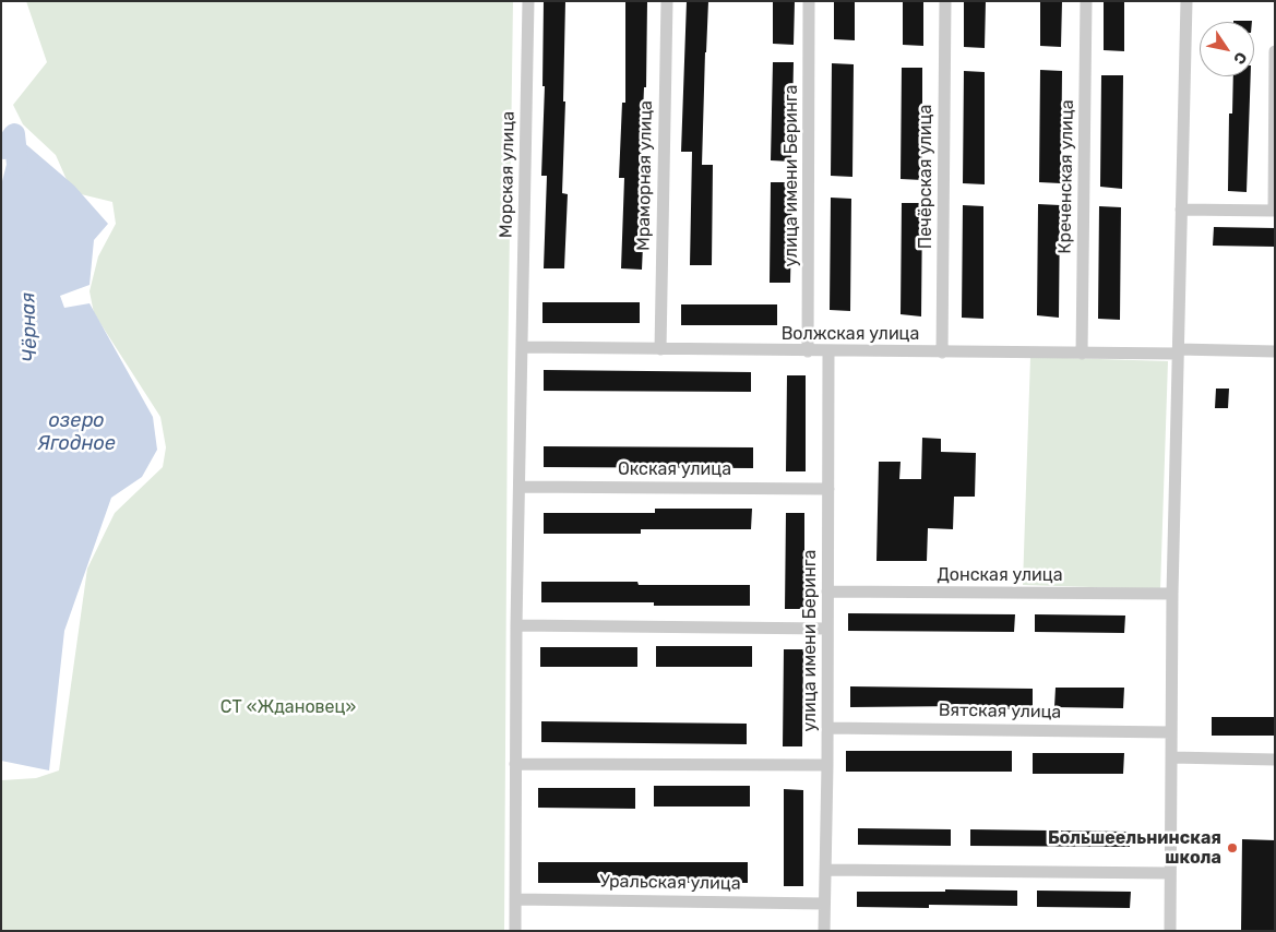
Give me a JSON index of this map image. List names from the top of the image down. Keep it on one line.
{"streets":{"street":["Морская улица","Мраморная улица","улица имени Беринга","Печёрская улица","Креченская улица","Волжская улица","Окская улица","Донская улица","Вятская улица","Уральская улица"]},"crossings":[["Морская улица","Волжская улица"],["Морская улица","Окская улица"],["Морская улица","Уральская улица"],["Мраморная улица","Волжская улица"],["улица имени Беринга","Волжская улица"],["улица имени Беринга","Окская улица"],["улица имени Беринга","Донская улица"],["улица имени Беринга","Вятская улица"],["улица имени Беринга","Уральская улица"],["Печёрская улица","Волжская улица"],["Креченская улица","Волжская улица"]],"water":["Чёрная","озеро Ягодное"],"parks":["СТ «Ждановец»"],"places":["Большеельнинская школа"],"north":"bottom right"}
